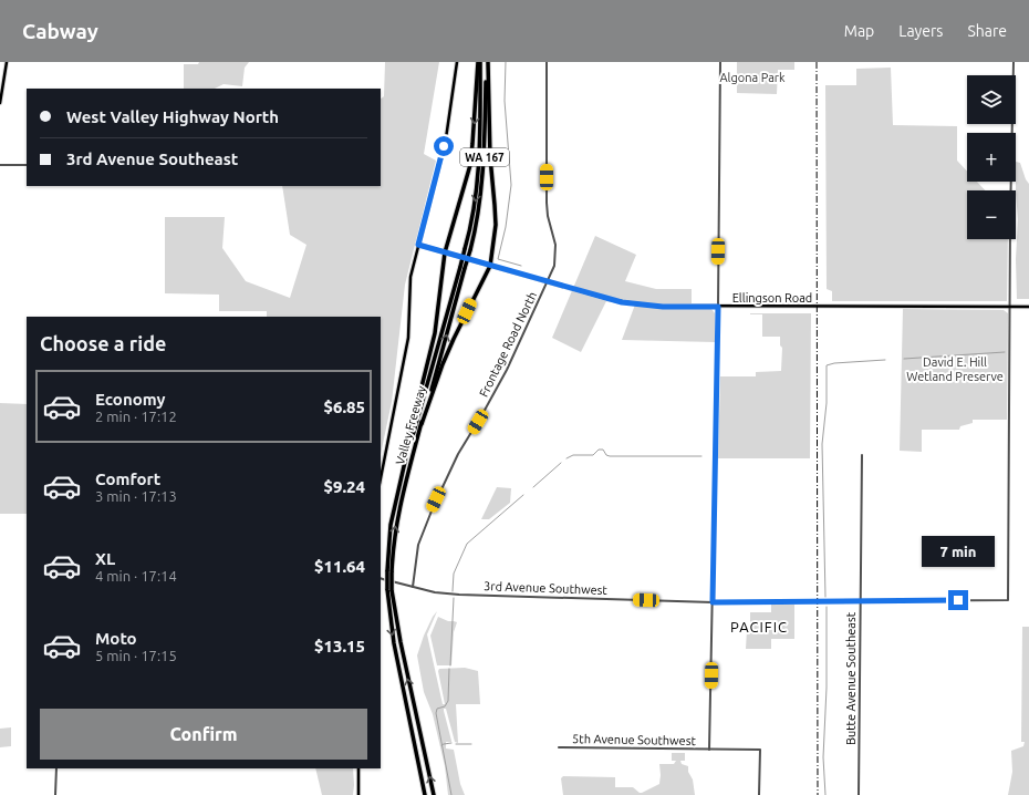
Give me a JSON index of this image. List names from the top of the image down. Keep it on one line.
{"streets":{"highway":["WA 167","Valley Freeway"],"main road":["Ellingson Road"],"street":["Frontage Road North","3rd Avenue Southwest","Butte Avenue Southeast","5th Avenue Southwest"]},"crossings":[["Ellingson Road","Frontage Road North"],["Ellingson Road","3rd Avenue Southwest"],["Frontage Road North","3rd Avenue Southwest"],["3rd Avenue Southwest","Butte Avenue Southeast"]],"districts":["PACIFIC"],"parks":["Algona Park","David E. Hill Wetland Preserve"],"page":{"header":"Cabway","nav":["Map","Layers","Share"],"map_buttons":["+","−"],"banner":["West Valley Highway North","3rd Avenue Southeast"],"heading":"Choose a ride","list":[{"name":"Economy","note":"2 min · 17:12","value":"$6.85"},{"name":"Comfort","note":"3 min · 17:13","value":"$9.24"},{"name":"XL","note":"4 min · 17:14","value":"$11.64"},{"name":"Moto","note":"5 min · 17:15","value":"$13.15"}],"bubble":"7 min","buttons":"Confirm"}}
